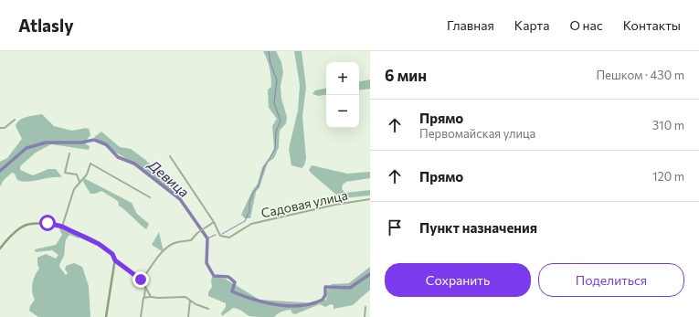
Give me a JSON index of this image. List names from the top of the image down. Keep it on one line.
{"streets":{"street":["Садовая улица"]},"water":["Девица"],"page":{"header":"Atlasly","nav":["Главная","Карта","О нас","Контакты"],"heading":["6 мин","Пешком · 430 m"],"map_buttons":["+","−"],"list":[["Прямо","Первомайская улица","310 m"],["Прямо","120 m"],"Пункт назначения"],"buttons":["Сохранить","Поделиться"]}}
